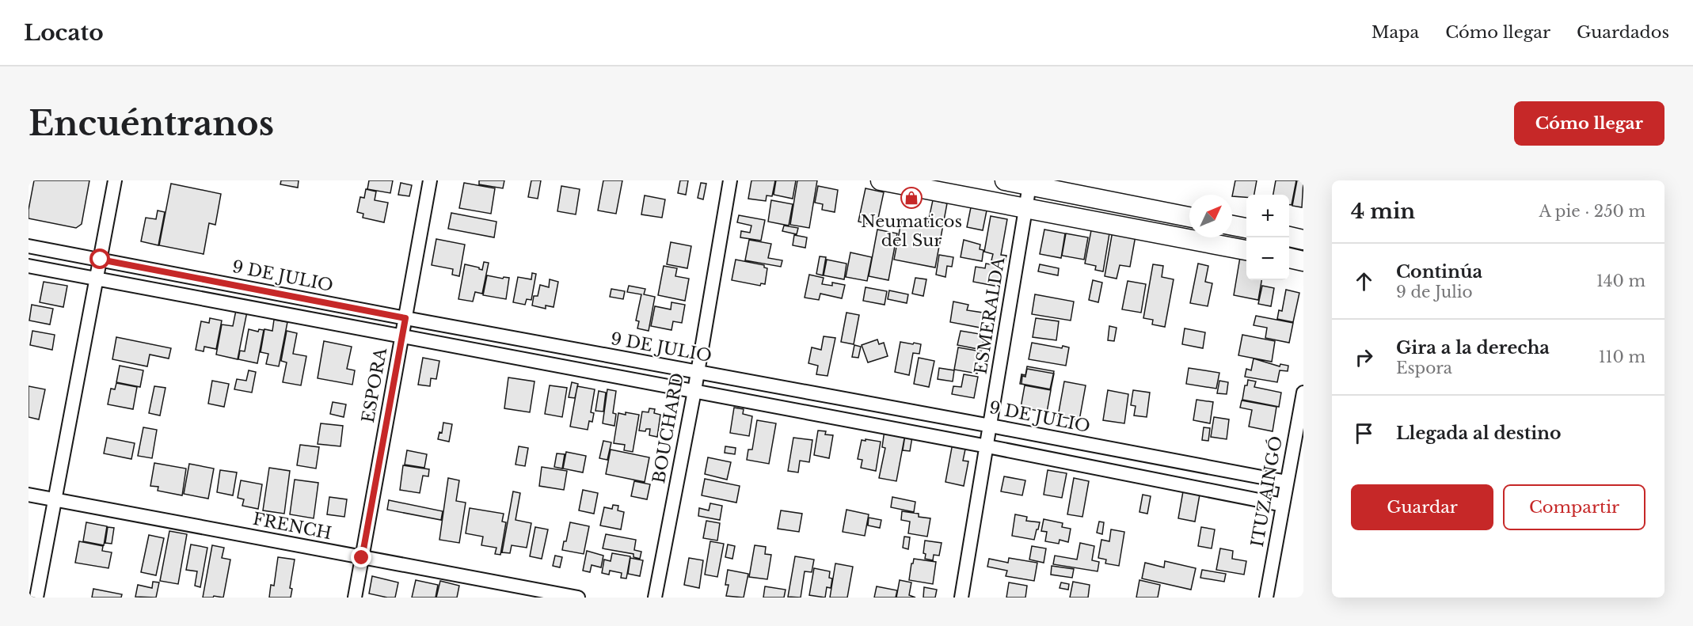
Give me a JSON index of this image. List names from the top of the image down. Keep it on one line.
{"streets":{"street":["9 DE JULIO","ESMERALDA","ESPORA","BOUCHARD","ITUZAINGÓ","FRENCH"]},"crossings":[["9 DE JULIO","ESMERALDA"],["9 DE JULIO","ESPORA"],["9 DE JULIO","BOUCHARD"],["9 DE JULIO","ITUZAINGÓ"],["ESPORA","FRENCH"]],"places":{"shop":["Neumaticos del Sur"]},"north":"top right","page":{"header":"Locato","nav":["Mapa","Cómo llegar","Guardados"],"buttons":["Cómo llegar",["Guardar","Compartir"]],"title":"Encuéntranos","heading":["4 min","A pie · 250 m"],"map_buttons":["+","−"],"list":[["Continúa","9 de Julio","140 m"],["Gira a la derecha","Espora","110 m"],"Llegada al destino"]}}
